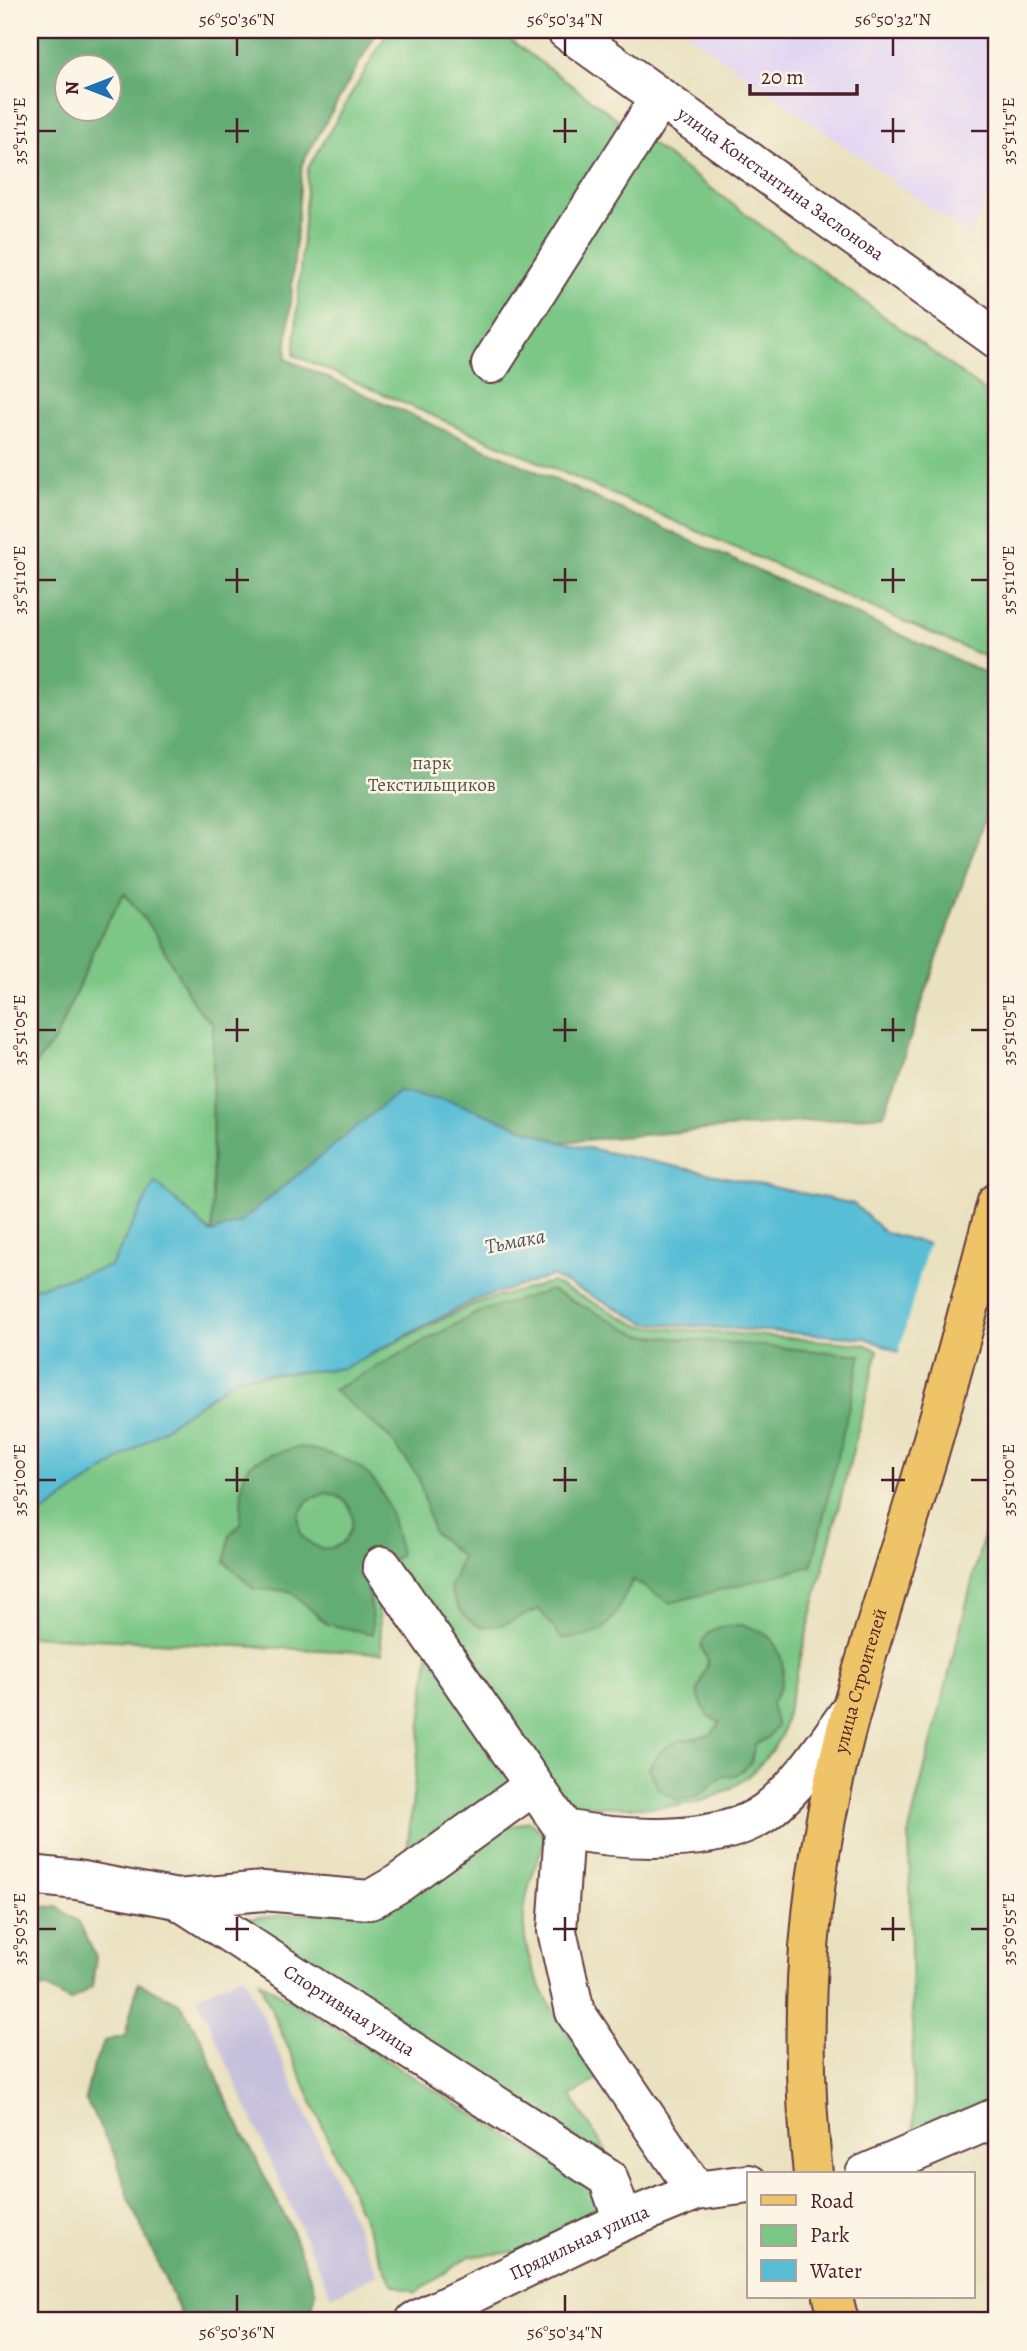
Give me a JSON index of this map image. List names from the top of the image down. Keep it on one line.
{"streets":{"main road":["улица Строителей"],"street":["улица Константина Заслонова","Спортивная улица","Прядильная улица"]},"crossings":[["Спортивная улица","Прядильная улица"]],"water":["Тьмака"],"parks":["парк Текстильщиков"],"legend":["Road","Park","Water"],"scale_bar":"20 m","north":"left","coordinates":["56°50'36\"N","56°50'34\"N","56°50'32\"N","35°51'15\"E","35°51'10\"E","35°51'05\"E","35°51'00\"E","35°50'55\"E"]}
